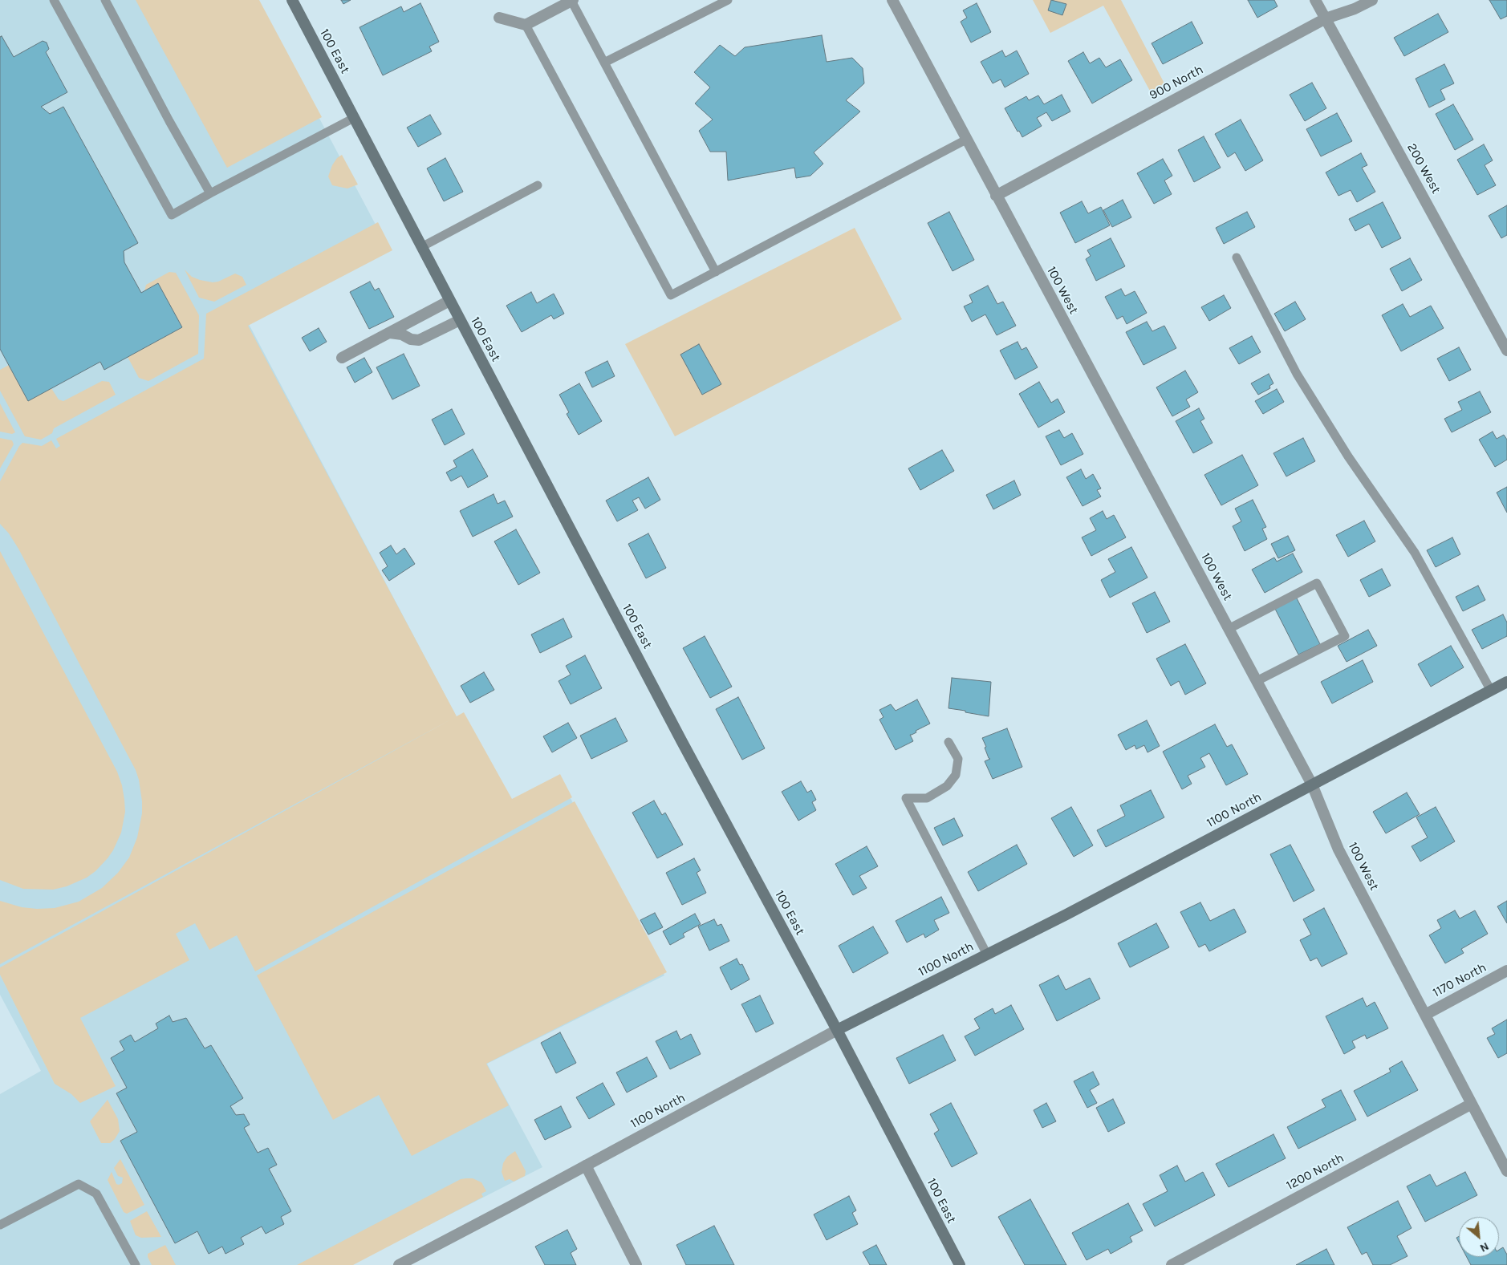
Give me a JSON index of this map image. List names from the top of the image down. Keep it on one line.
{"streets":{"main road":["100 East","1100 North"],"street":["900 North","200 West","100 West","1170 North","1200 North"]},"crossings":[["100 East","1100 North"],["900 North","200 West"],["900 North","100 West"],["100 West","1100 North"],["100 West","1170 North"],["100 West","1200 North"]],"north":"bottom right"}
